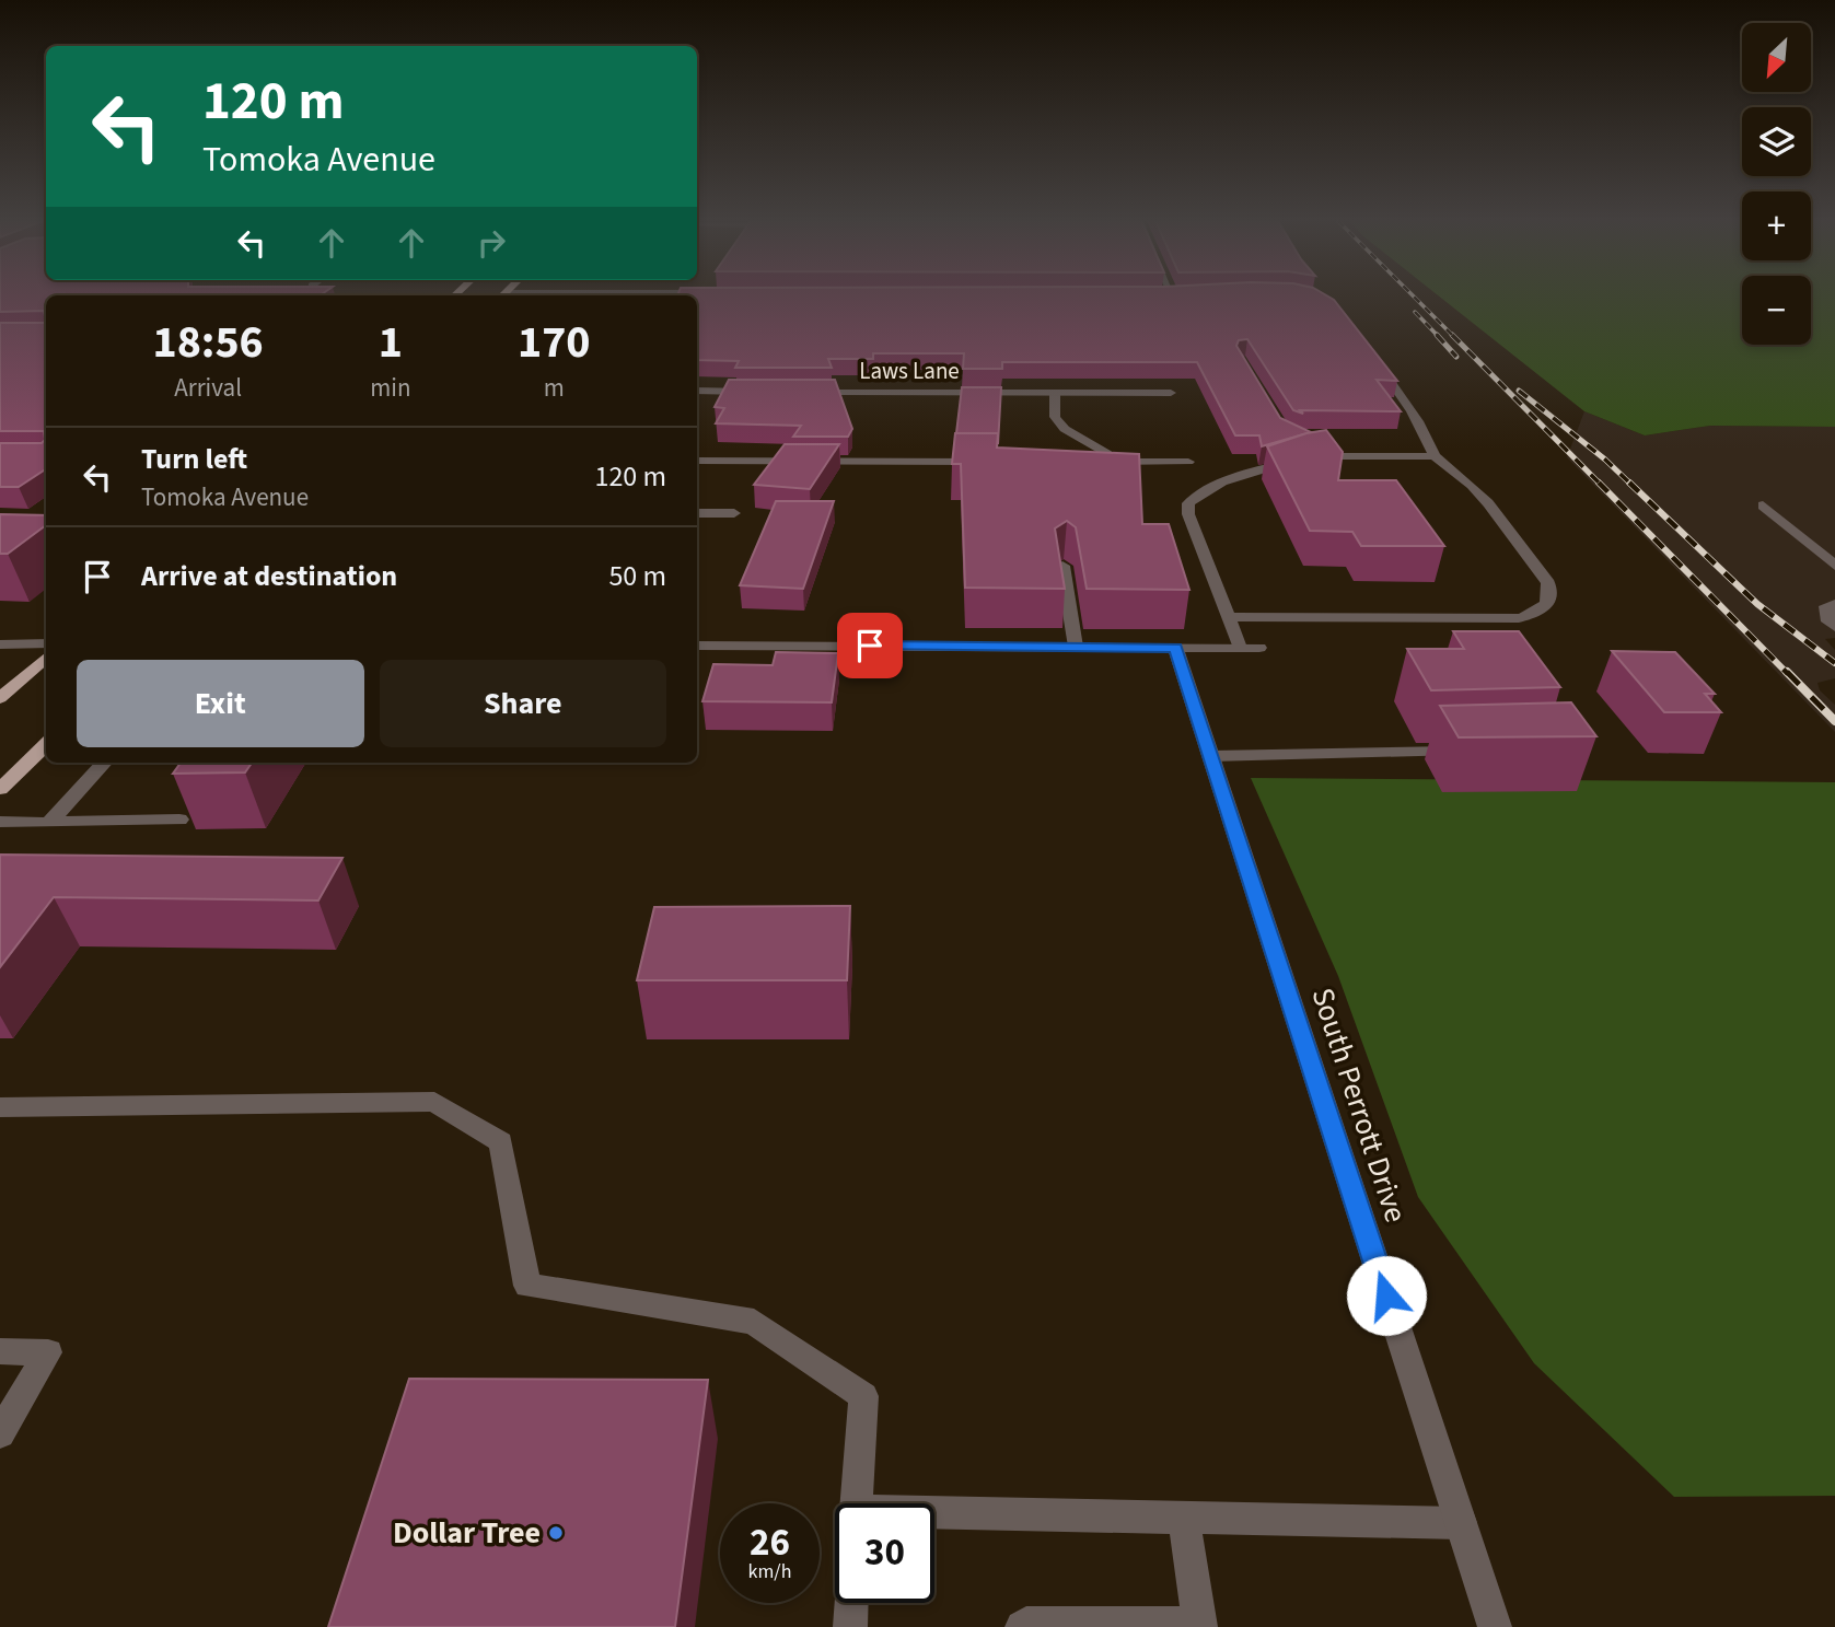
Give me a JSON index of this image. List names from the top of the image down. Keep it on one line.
{"streets":{"street":["Laws Lane","South Perrott Drive"]},"places":["Dollar Tree"],"north":"bottom left","page":{"map_buttons":["+","−"],"turn":["120 m","Tomoka Avenue"],"eta":["18:56","Arrival","1","min","170","m"],"list":[{"name":"Turn left","note":"Tomoka Avenue","value":"120 m"},{"name":"Arrive at destination","value":"50 m"}],"buttons":["Exit","Share"],"speed":"26 km/h","limit":"30"}}
